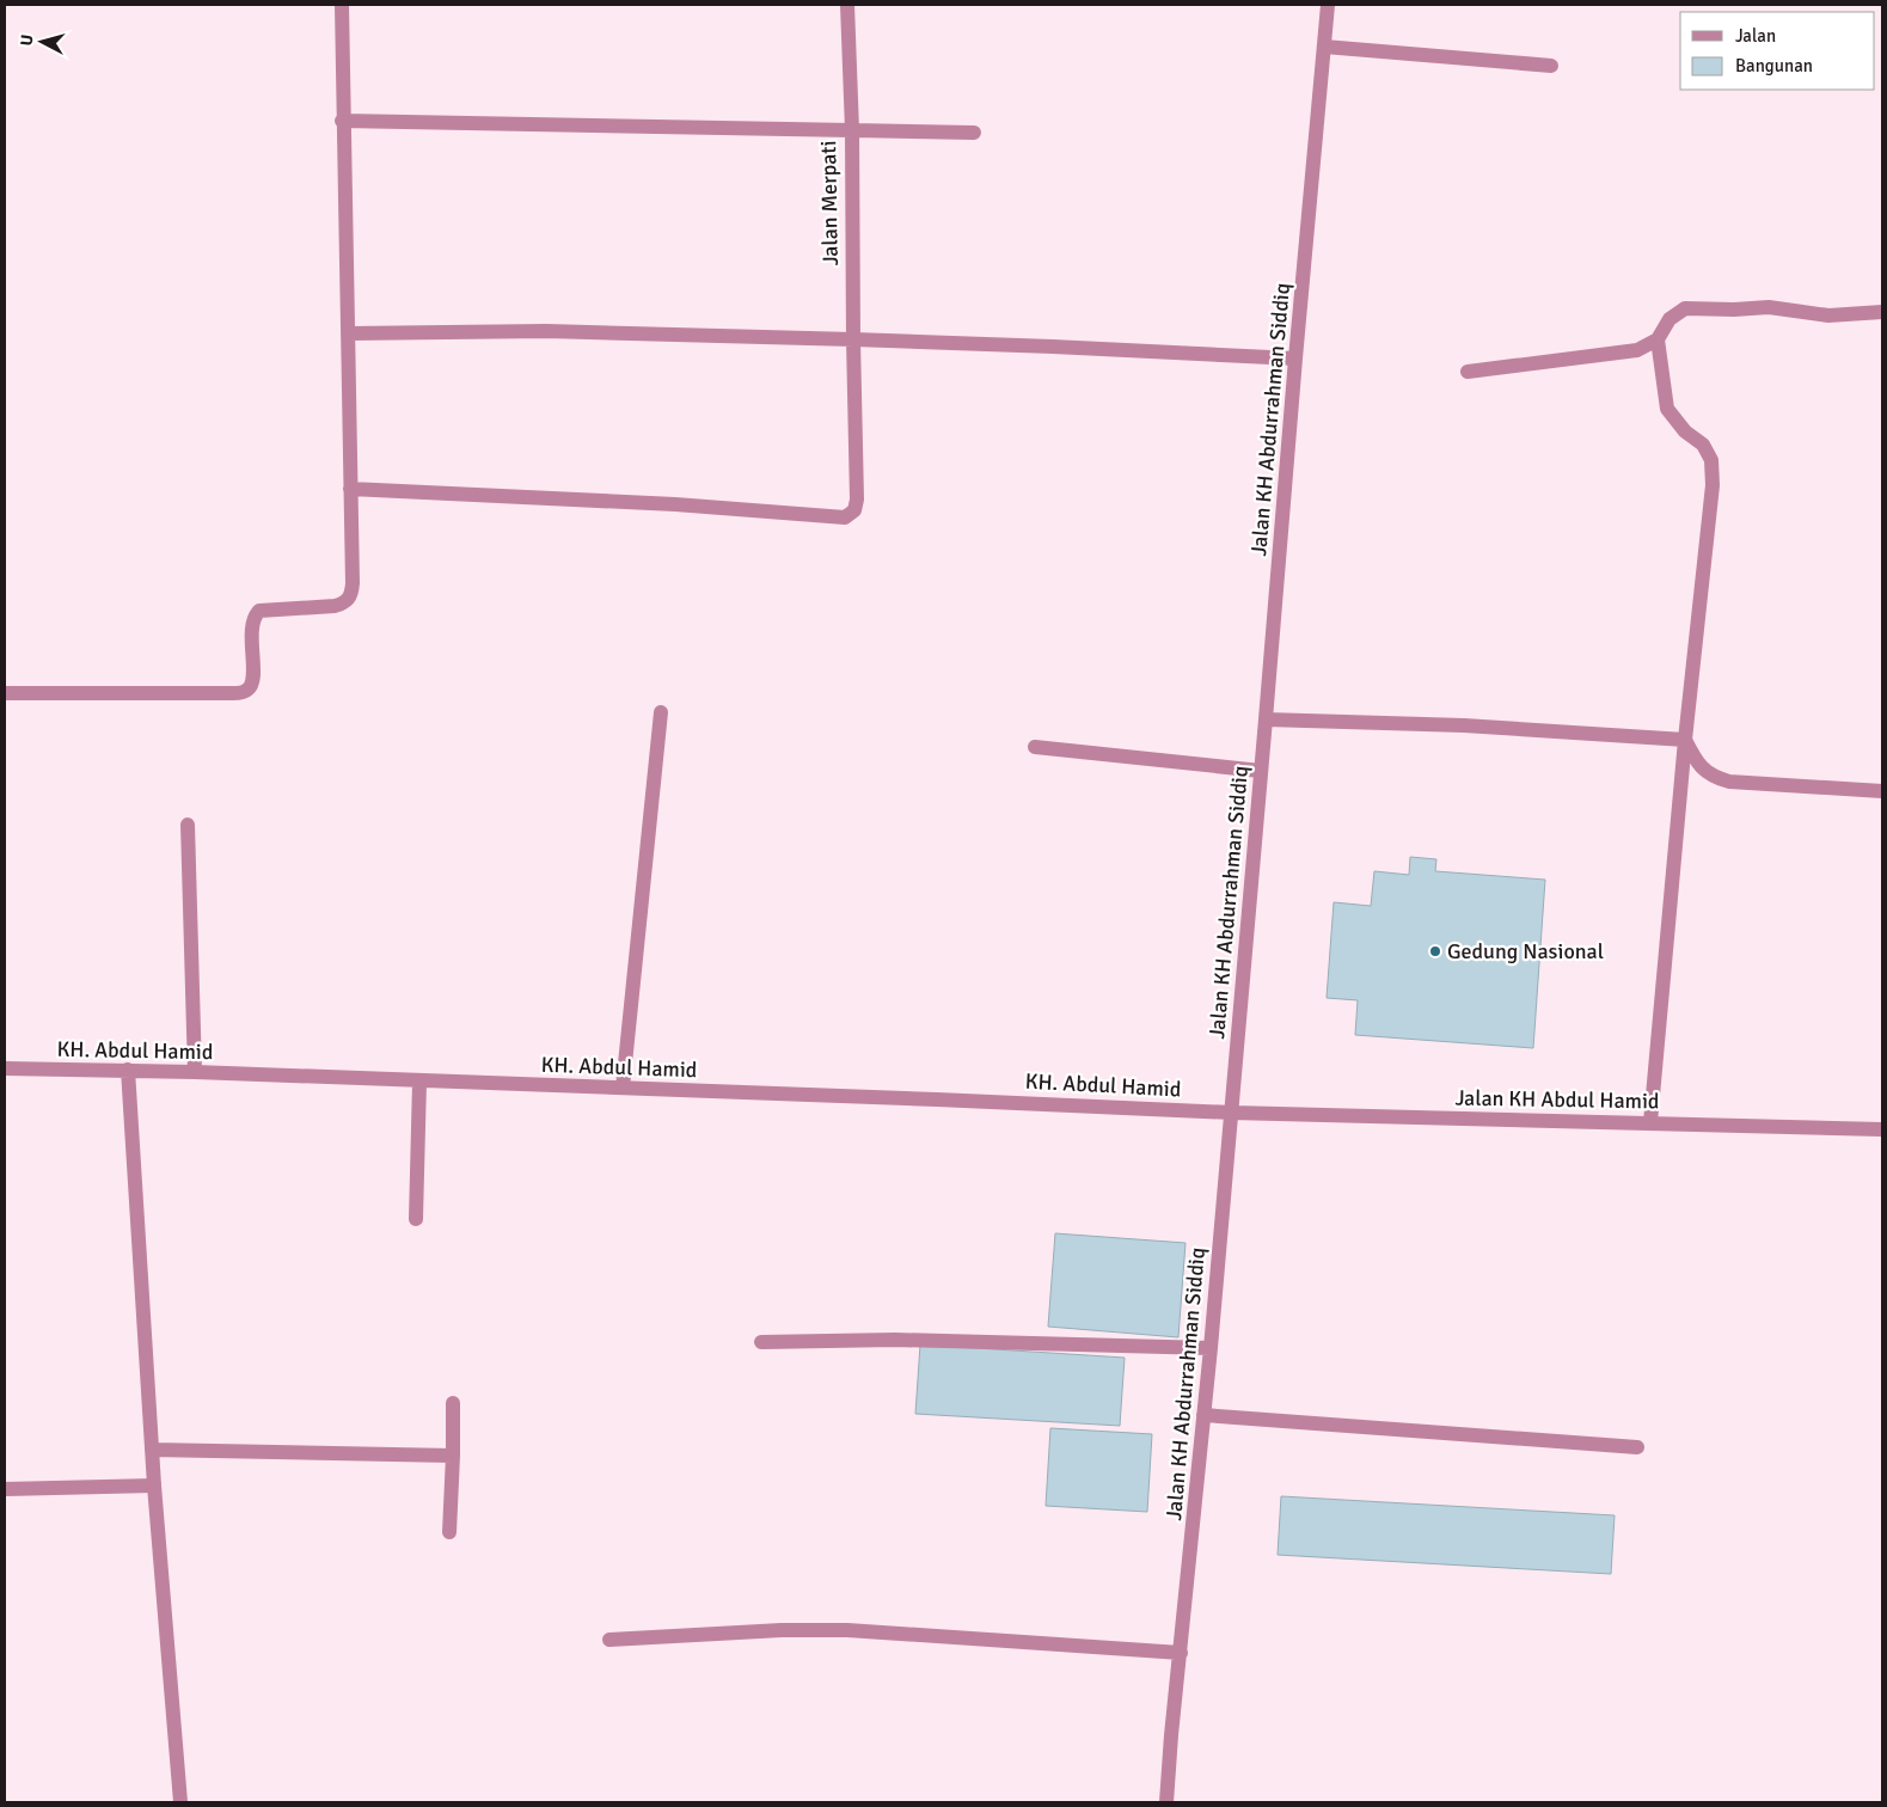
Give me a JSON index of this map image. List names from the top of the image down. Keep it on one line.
{"streets":{"street":["Jalan Merpati","Jalan KH Abdurrahman Siddiq","KH. Abdul Hamid","Jalan KH Abdul Hamid"]},"crossings":[["Jalan KH Abdurrahman Siddiq","KH. Abdul Hamid"],["Jalan KH Abdurrahman Siddiq","Jalan KH Abdul Hamid"],["KH. Abdul Hamid","Jalan KH Abdul Hamid"]],"places":["Gedung Nasional"],"legend":["Jalan","Bangunan"],"north":"left"}
